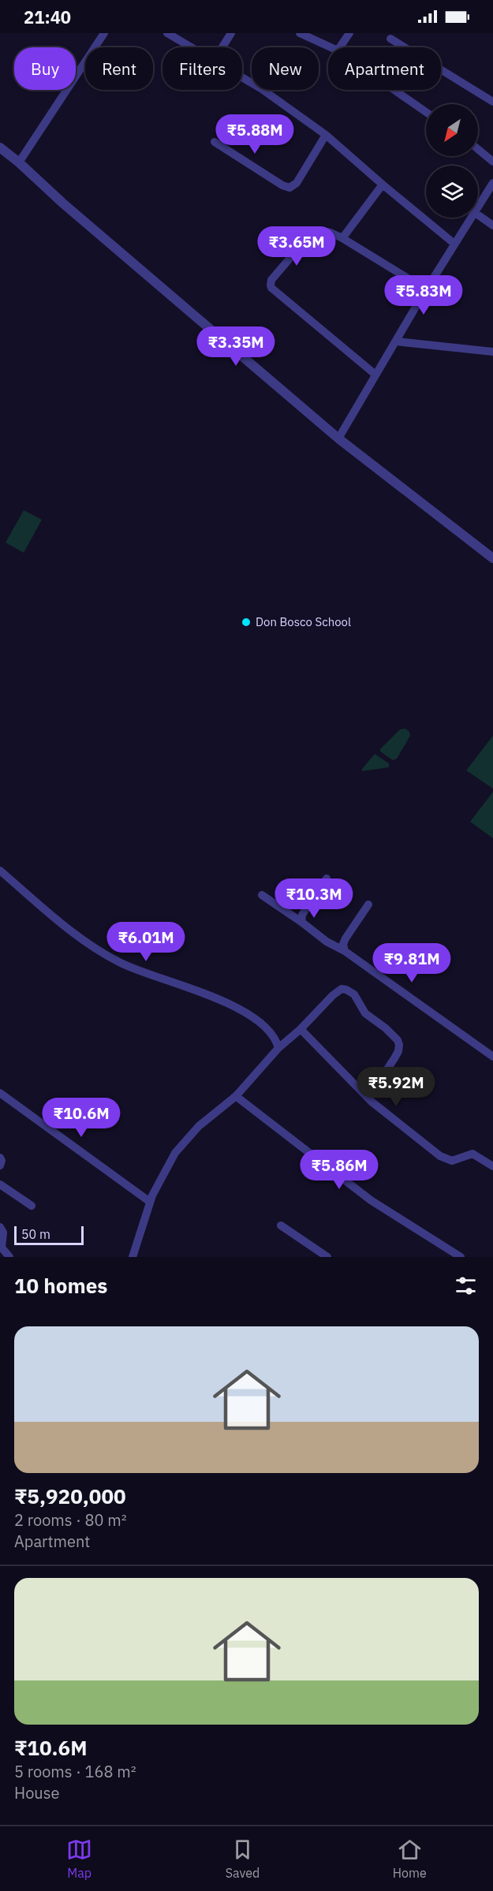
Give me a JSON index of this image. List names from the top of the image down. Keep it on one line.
{"places":["Don Bosco School"],"scale_bar":"50 m","north":"bottom left","page":{"status":"21:40","chip":["Buy","Rent","Filters","New","Apartment"],"price":["₹5.88M","₹3.65M","₹5.83M","₹3.35M","₹10.3M","₹6.01M","₹9.81M","₹5.92M","₹10.6M","₹5.86M"],"scale":"50 m","heading":"10 homes","list":[{"name":"₹5,920,000","note":"2 rooms · 80 m² · Apartment"},{"name":"₹10.6M","note":"5 rooms · 168 m² · House"}],"tabs":["Map","Saved","Home"]}}
